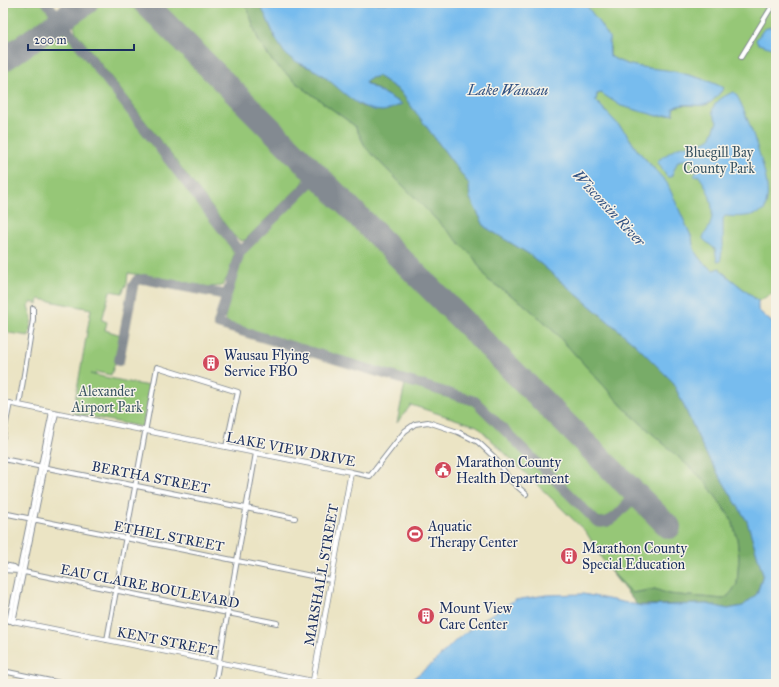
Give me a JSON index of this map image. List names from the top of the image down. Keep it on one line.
{"streets":{"street":["LAKE VIEW DRIVE","BERTHA STREET","ETHEL STREET","MARSHALL STREET","EAU CLAIRE BOULEVARD","KENT STREET"]},"crossings":[["LAKE VIEW DRIVE","MARSHALL STREET"],["ETHEL STREET","MARSHALL STREET"],["MARSHALL STREET","KENT STREET"]],"water":["Lake Wausau","Wisconsin River"],"parks":["Bluegill Bay County Park","Alexander Airport Park"],"places":{"building":["Wausau Flying Service FBO","Marathon County Special Education","Mount View Care Center"],"public building":["Marathon County Health Department"],"sports":["Aquatic Therapy Center"]},"scale_bar":"200 m"}
